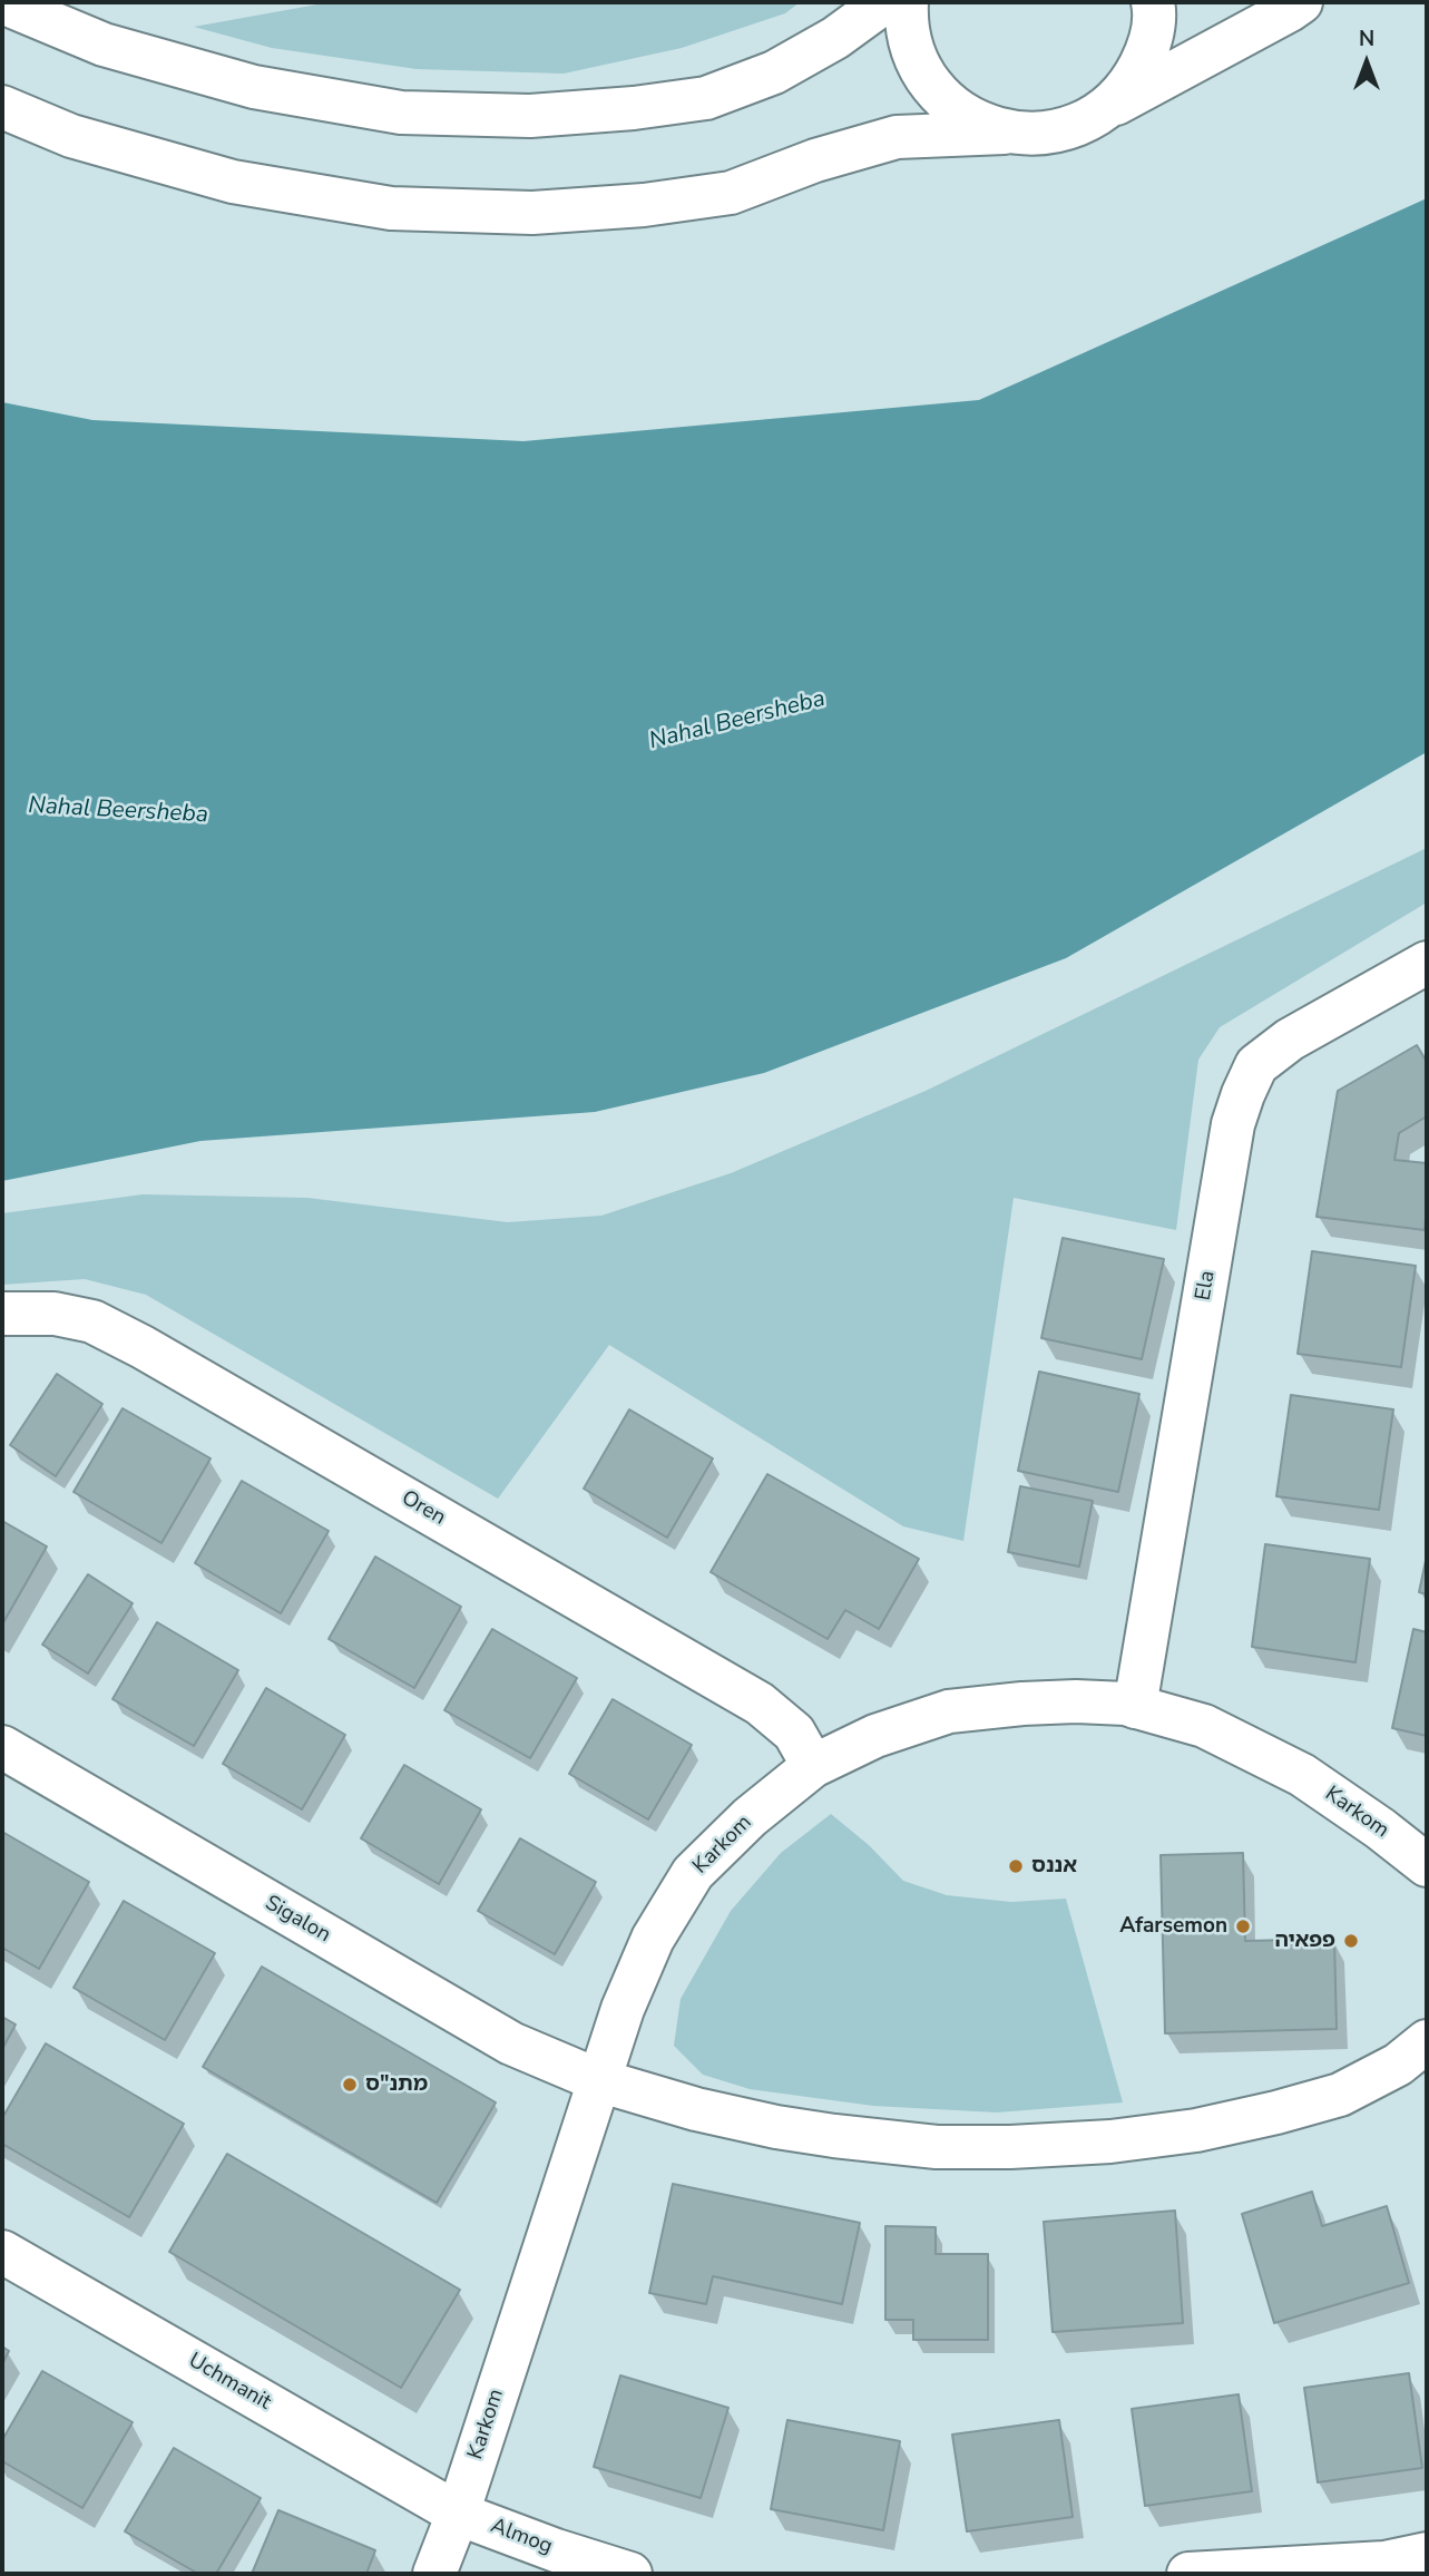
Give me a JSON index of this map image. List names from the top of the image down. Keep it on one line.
{"streets":{"street":["Ela","Oren","Karkom","Sigalon","Uchmanit","Almog"]},"crossings":[["Ela","Karkom"],["Oren","Karkom"],["Karkom","Sigalon"],["Karkom","Uchmanit"],["Karkom","Almog"],["Uchmanit","Almog"]],"water":["Nahal Beersheba"],"places":["אננס","Afarsemon","פפאיה","מתנ\"ס"],"north":"top"}
